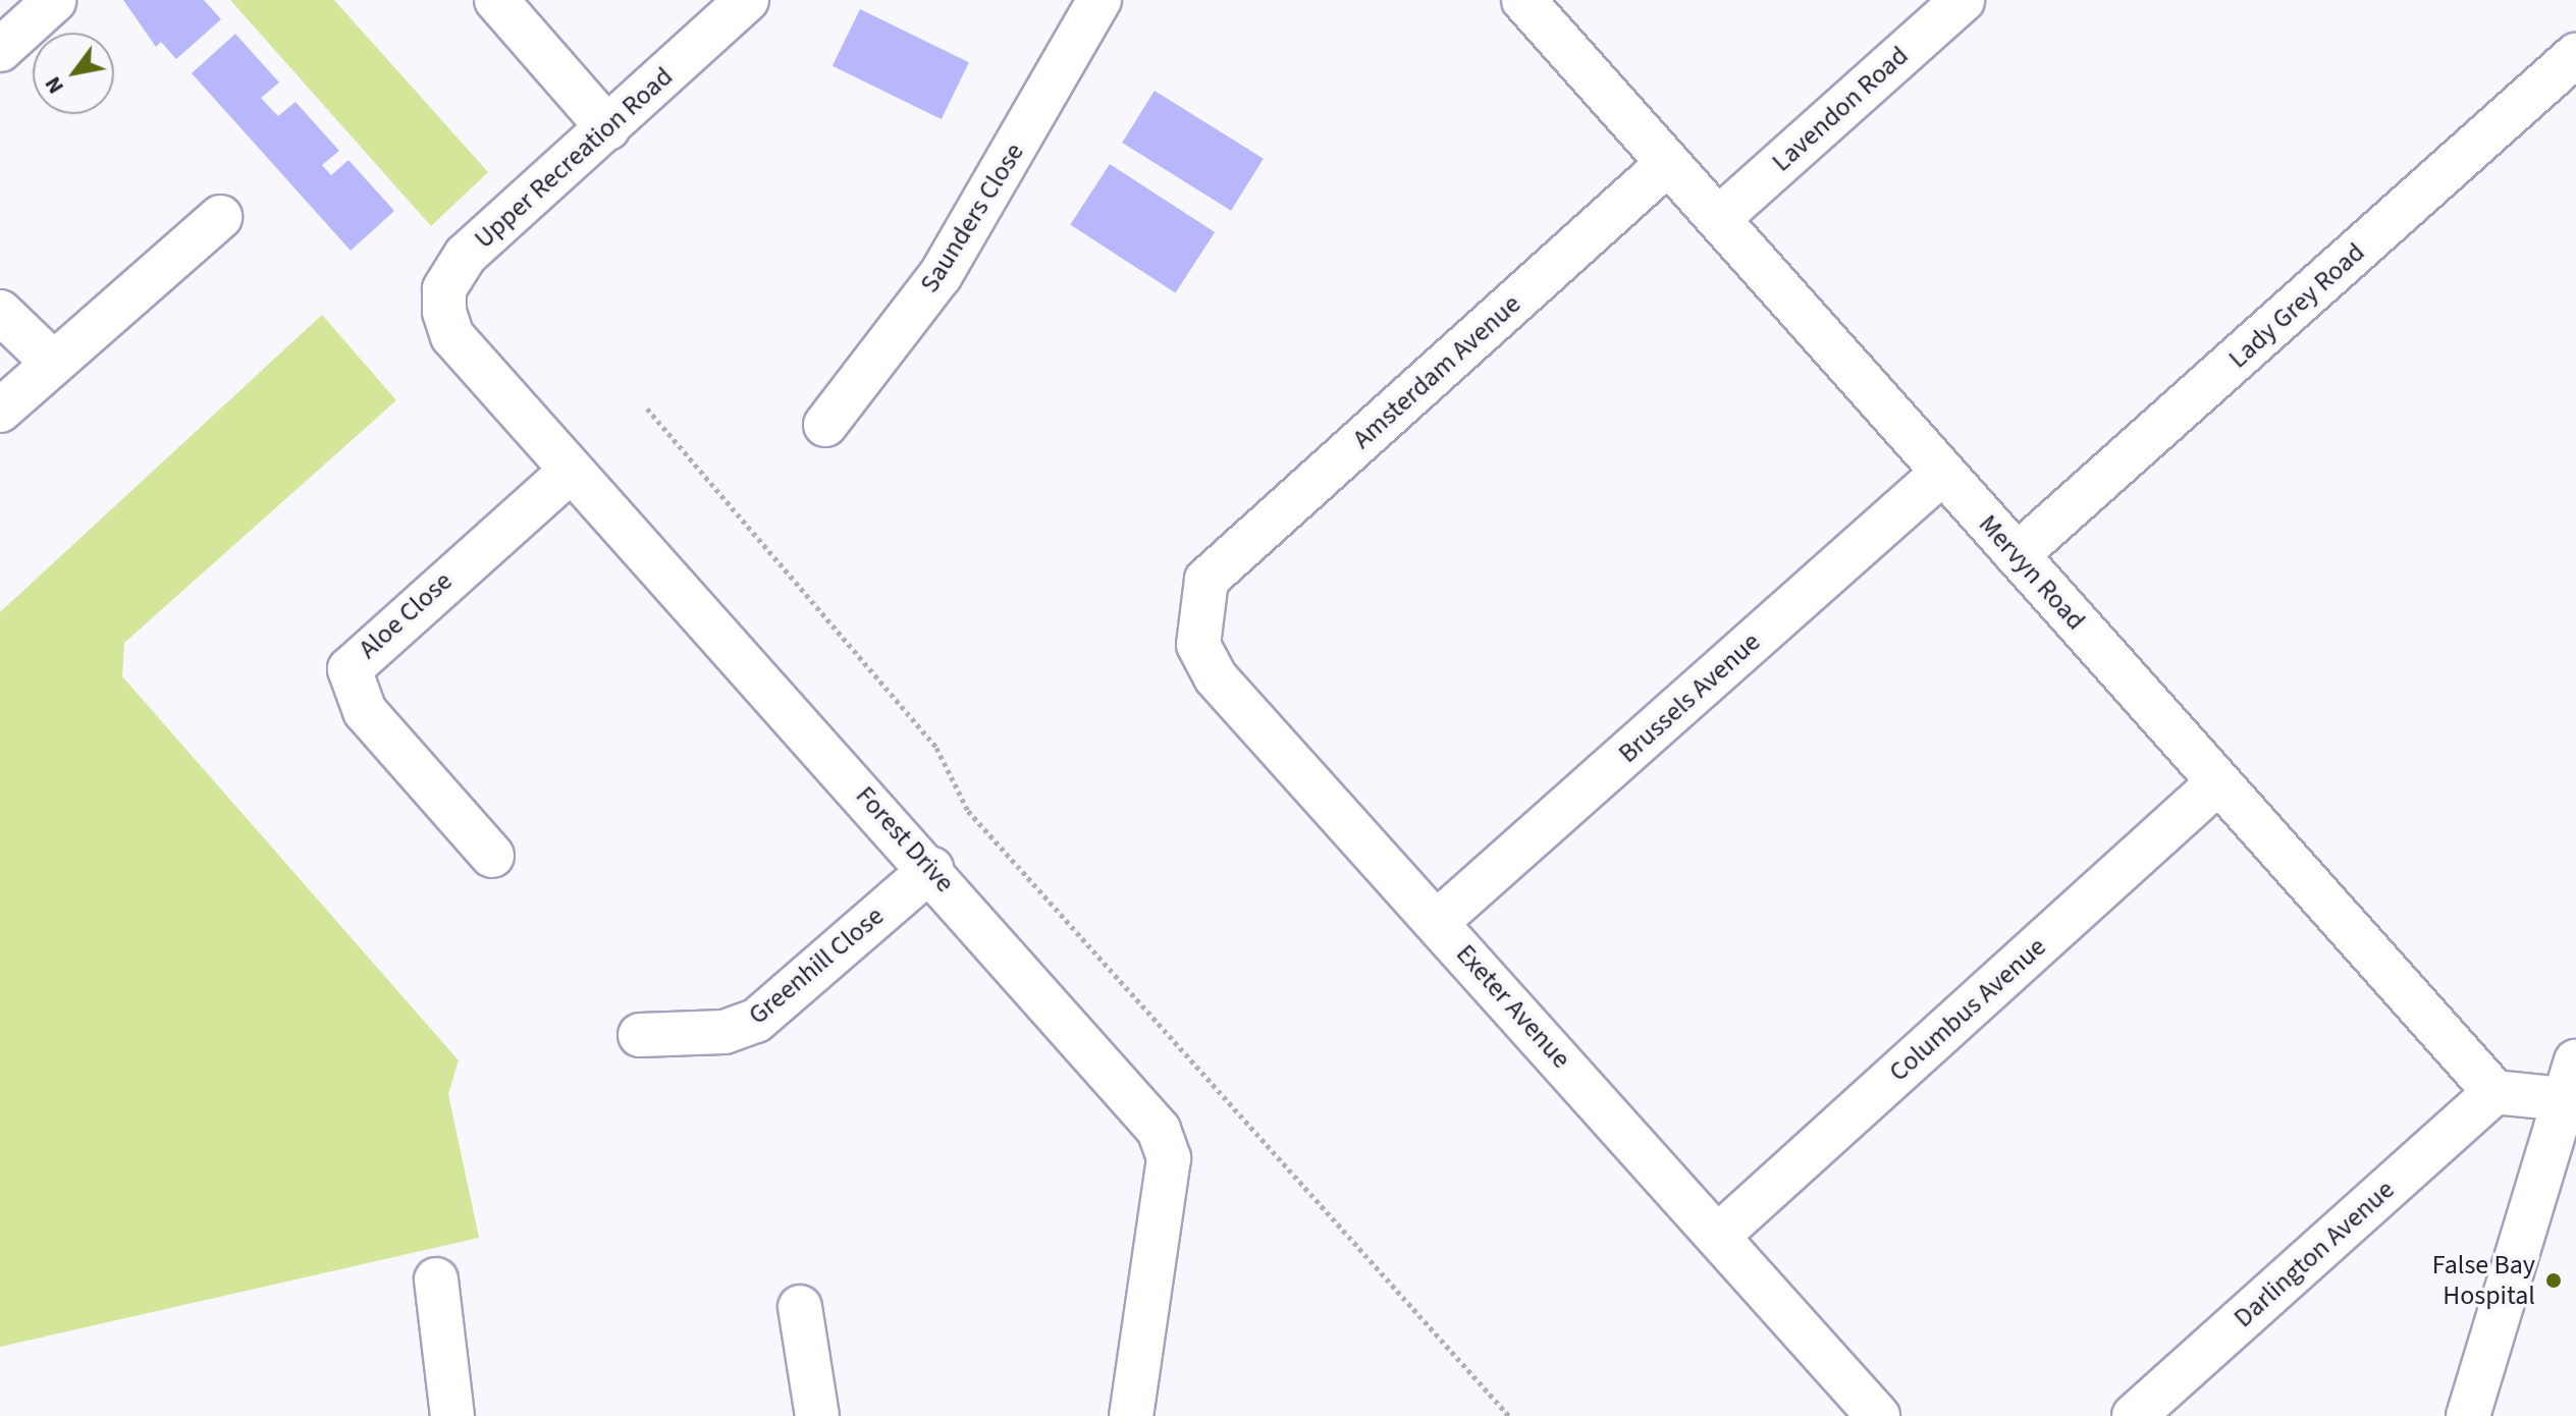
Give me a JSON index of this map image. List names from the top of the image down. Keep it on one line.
{"streets":{"street":["Lavendon Road","Upper Recreation Road","Saunders Close","Lady Grey Road","Amsterdam Avenue","Mervyn Road","Aloe Close","Brussels Avenue","Forest Drive","Greenhill Close","Exeter Avenue","Columbus Avenue","Darlington Avenue"]},"crossings":[["Lavendon Road","Mervyn Road"],["Upper Recreation Road","Forest Drive"],["Lady Grey Road","Mervyn Road"],["Amsterdam Avenue","Mervyn Road"],["Amsterdam Avenue","Exeter Avenue"],["Mervyn Road","Brussels Avenue"],["Mervyn Road","Columbus Avenue"],["Mervyn Road","Darlington Avenue"],["Aloe Close","Forest Drive"],["Brussels Avenue","Exeter Avenue"],["Forest Drive","Greenhill Close"],["Exeter Avenue","Columbus Avenue"]],"places":["False Bay Hospital"],"north":"bottom left"}
